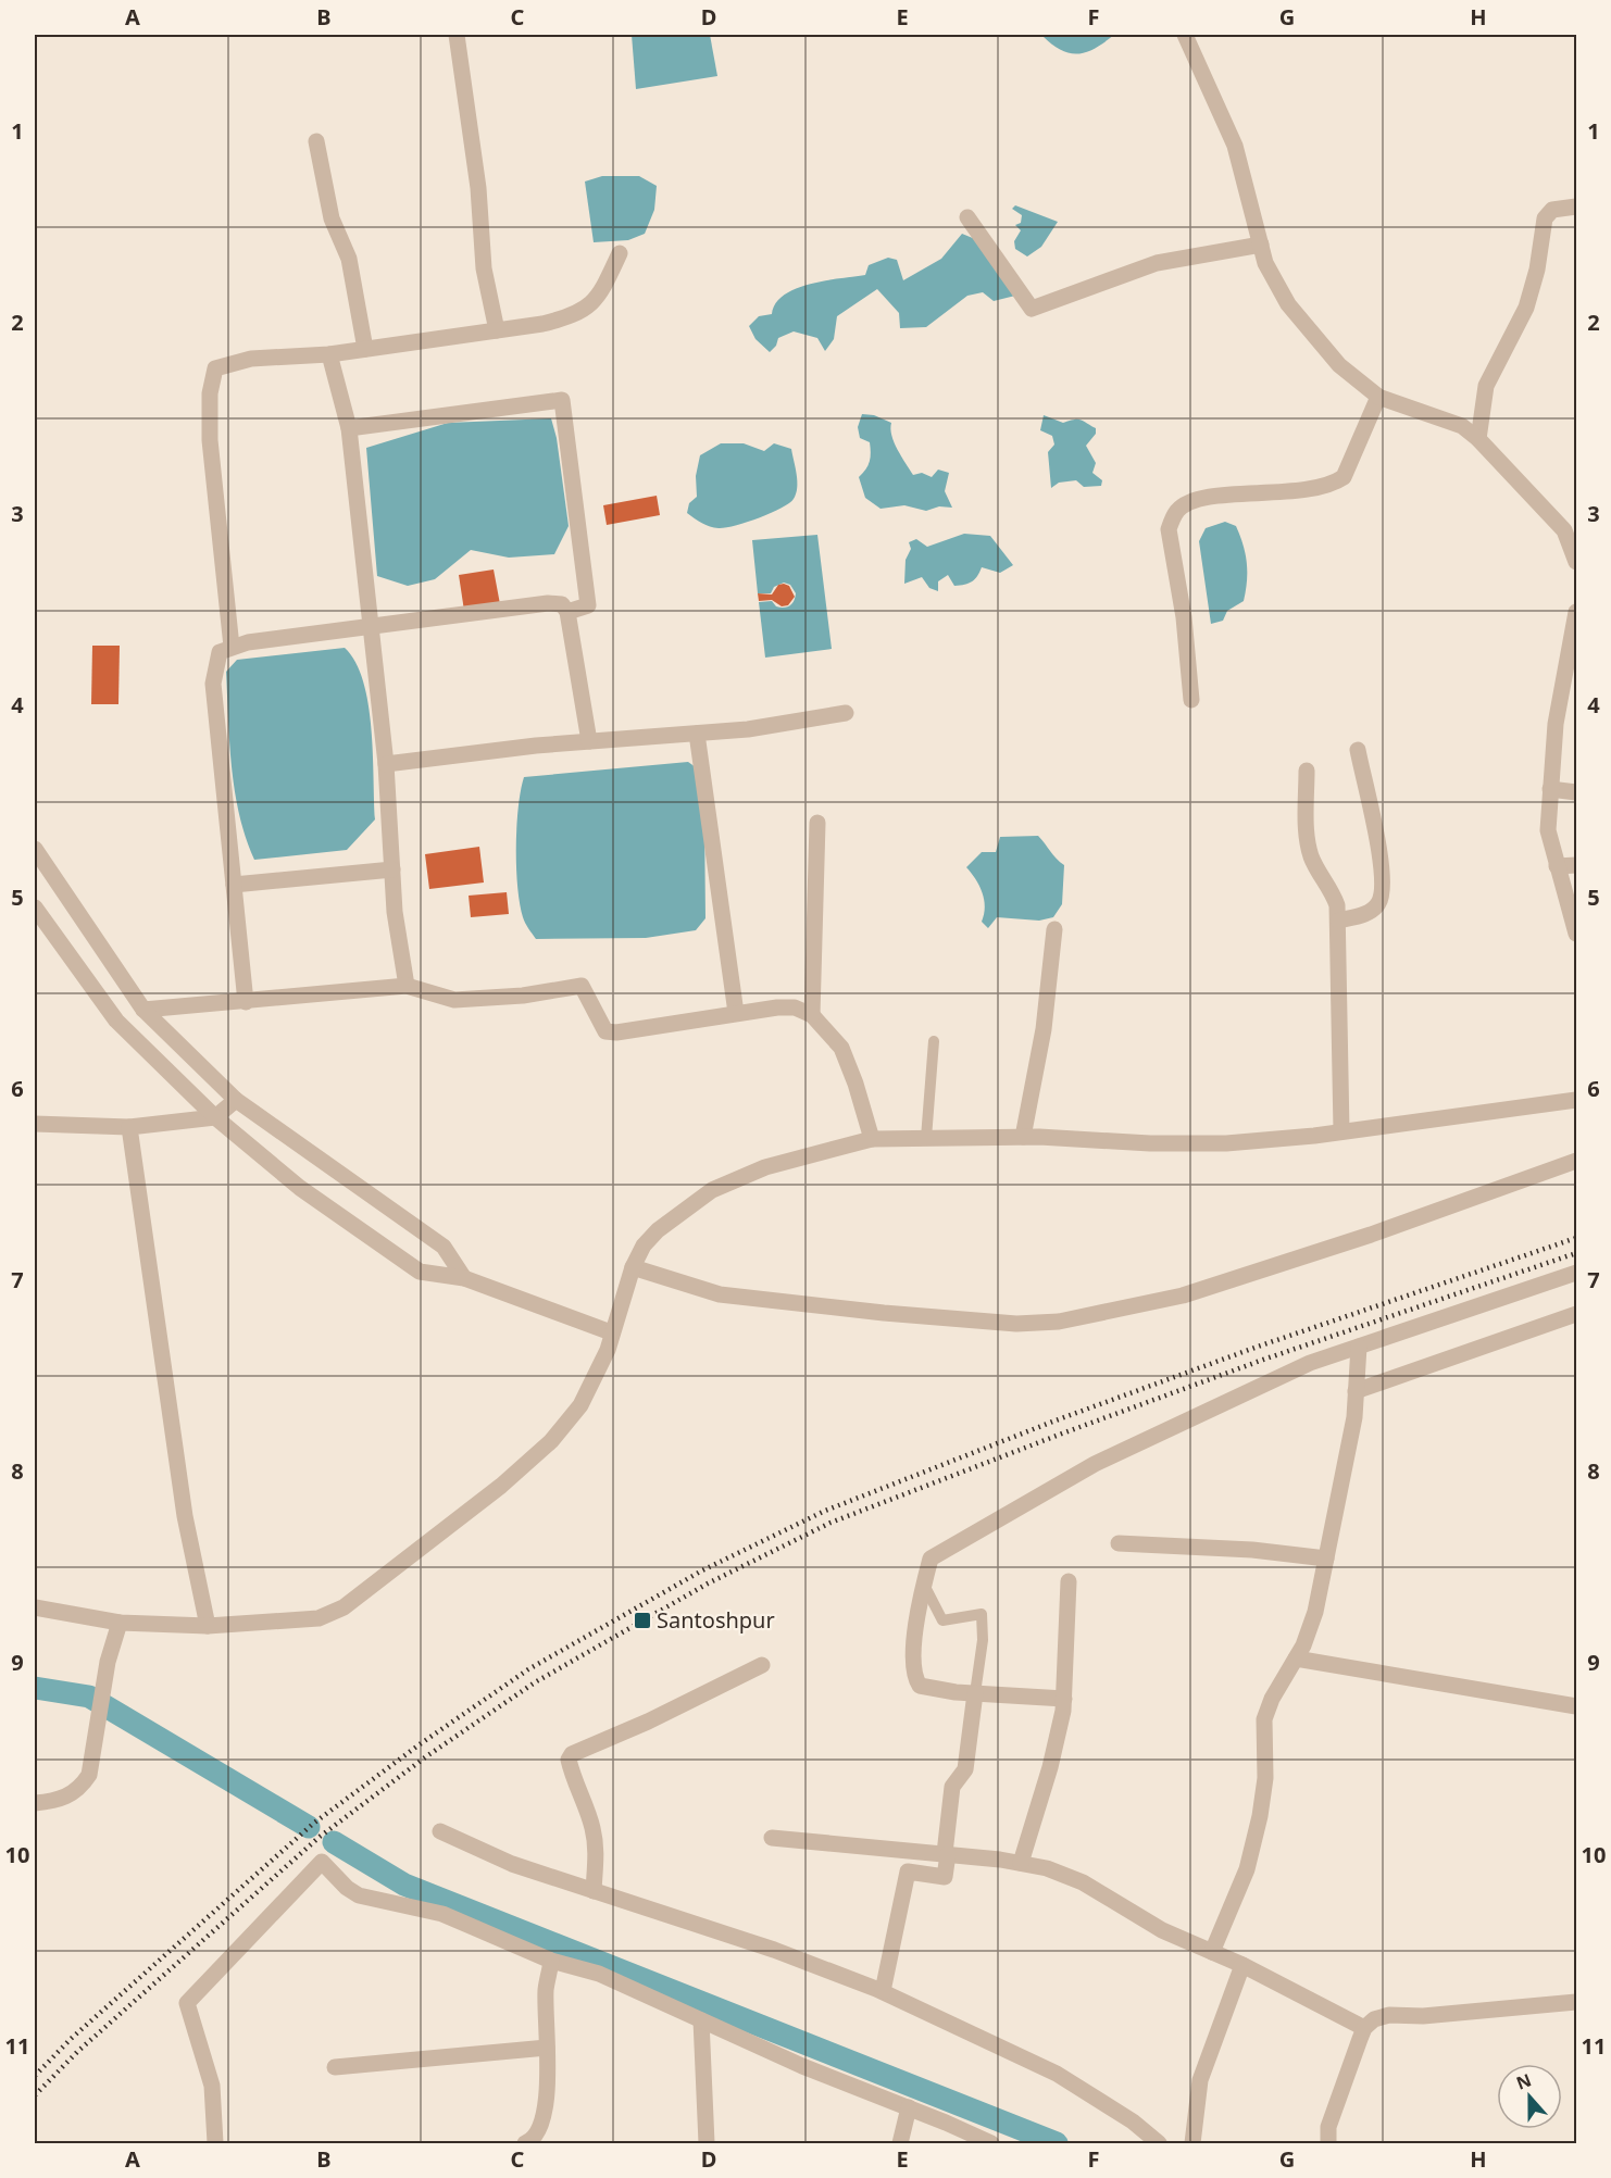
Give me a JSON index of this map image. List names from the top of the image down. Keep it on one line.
{"places":{"transit":["Santoshpur"]},"north":"top","grid":{"columns":["A","B","C","D","E","F","G","H"],"rows":["1","2","3","4","5","6","7","8","9","10","11"]}}
